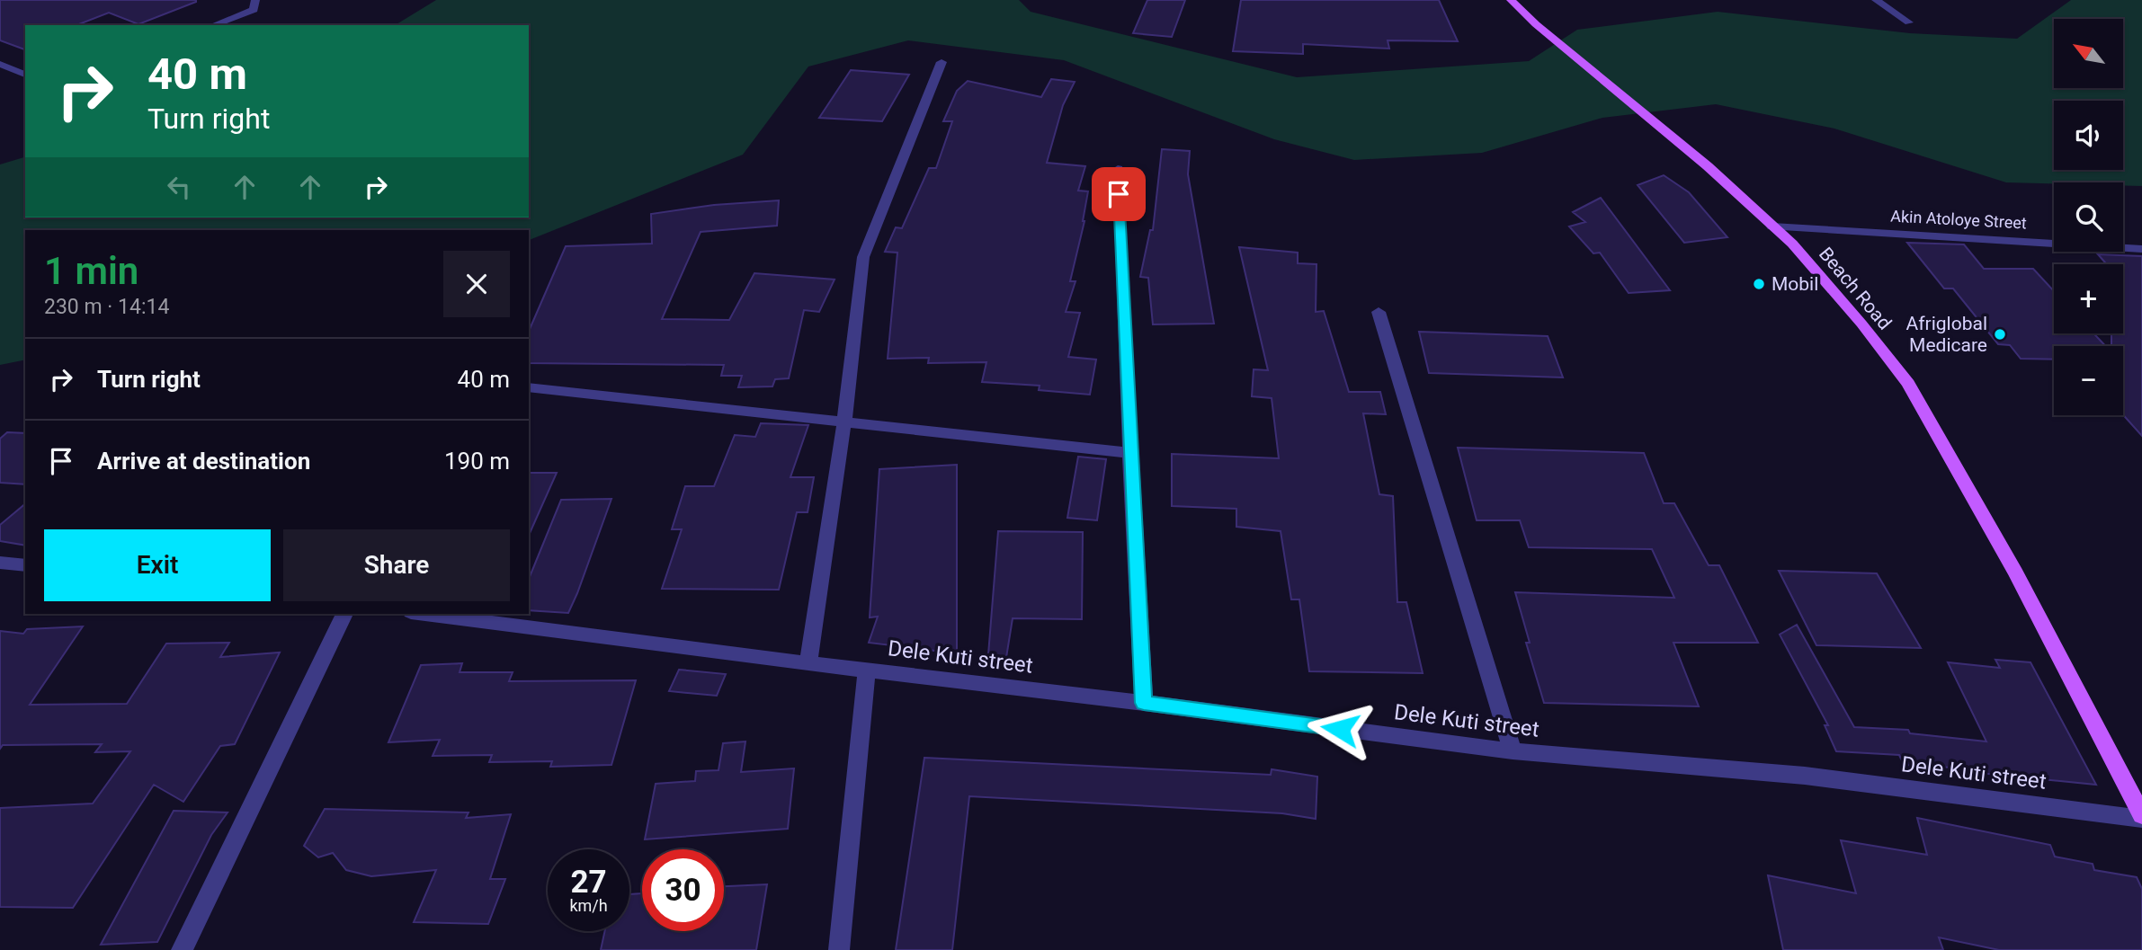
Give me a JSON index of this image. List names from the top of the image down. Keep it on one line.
{"streets":{"main road":["Beach Road"],"street":["Akin Atoloye Street","Dele Kuti street"]},"crossings":[["Akin Atoloye Street","Beach Road"],["Beach Road","Dele Kuti street"]],"places":["Mobil","Afriglobal Medicare"],"north":"top left","page":{"map_buttons":["+","−"],"turn":["40 m","Turn right"],"heading":["1 min","230 m · 14:14"],"list":[{"name":"Turn right","value":"40 m"},{"name":"Arrive at destination","value":"190 m"}],"buttons":["Exit","Share"],"speed":"27 km/h","limit":"30"}}
